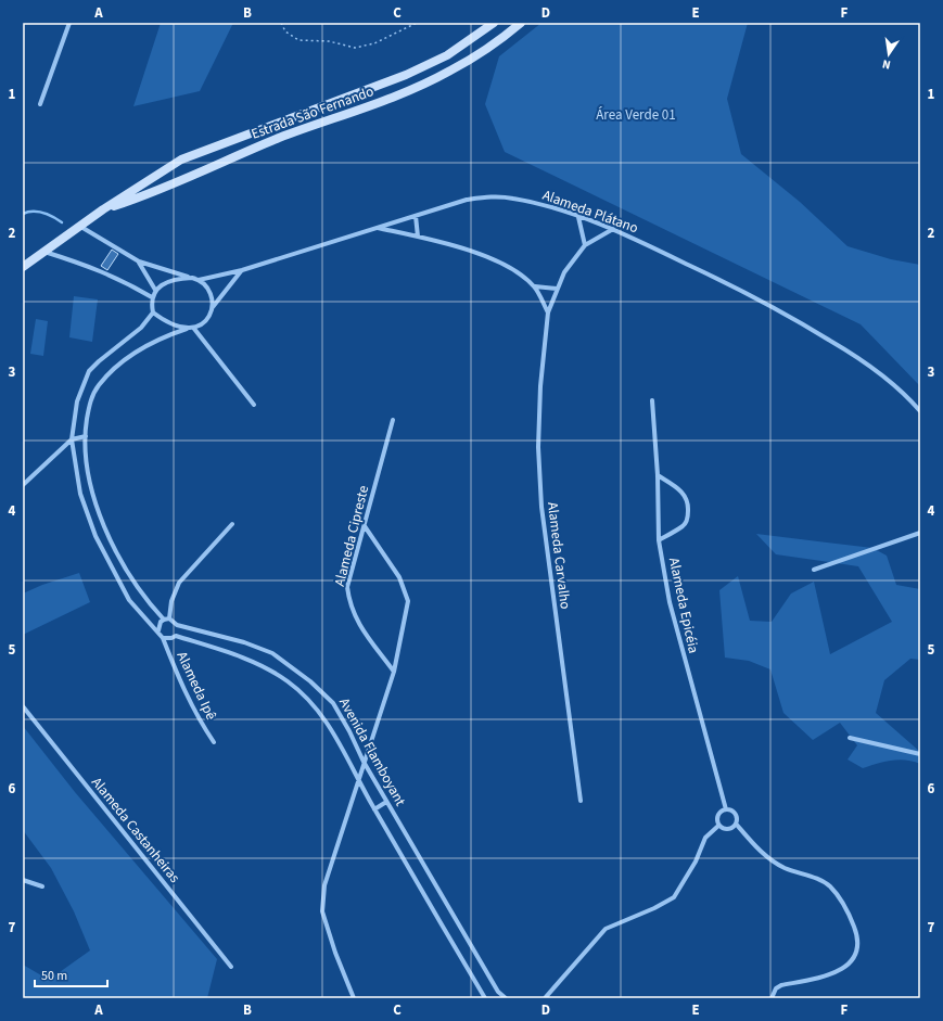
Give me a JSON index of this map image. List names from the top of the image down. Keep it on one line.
{"streets":{"main road":["Estrada São Fernando"],"street":["Alameda Plátano","Alameda Cipreste","Alameda Carvalho","Alameda Epicéia","Alameda Ipê","Avenida Flamboyant","Alameda Castanheiras"]},"crossings":[["Alameda Plátano","Avenida Flamboyant"],["Alameda Ipê","Avenida Flamboyant"]],"parks":["Área Verde 01"],"scale_bar":"50 m","north":"bottom","grid":{"columns":["A","B","C","D","E","F"],"rows":["1","2","3","4","5","6","7"]}}
